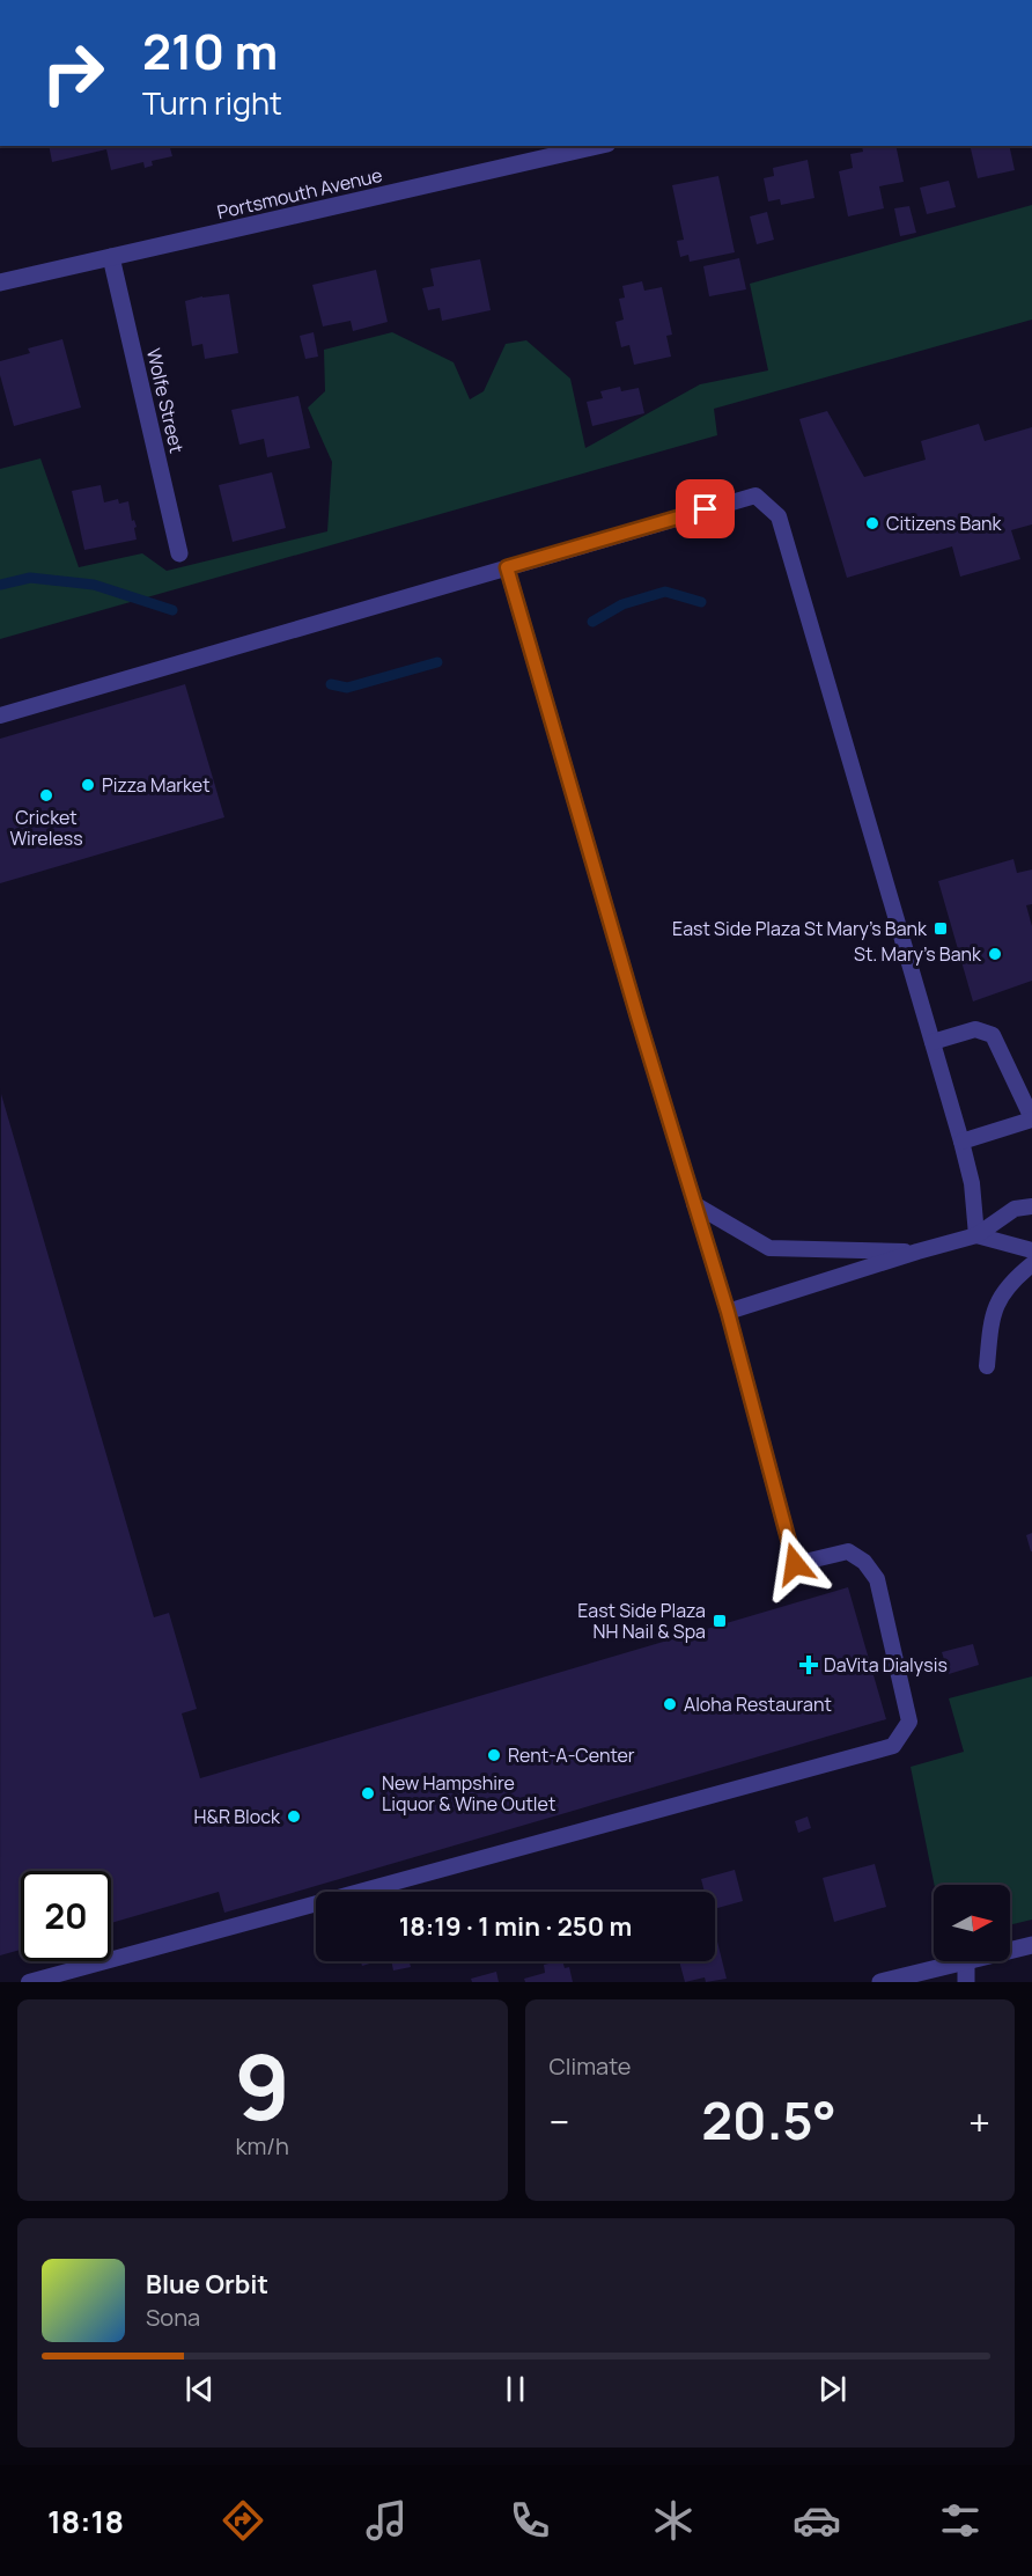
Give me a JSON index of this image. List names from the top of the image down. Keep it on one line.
{"streets":{"street":["Portsmouth Avenue","Wolfe Street"]},"crossings":[["Portsmouth Avenue","Wolfe Street"]],"places":{"other":["Citizens Bank","Pizza Market","Cricket Wireless","St. Mary's Bank","Aloha Restaurant","Rent-A-Center","New Hampshire Liquor & Wine Outlet","H&R Block"],"transit":["East Side Plaza St Mary's Bank","East Side Plaza NH Nail & Spa"],"health":["DaVita Dialysis"]},"north":"right","page":{"turn":["210 m","Turn right"],"limit":"20","trip":"18:19 · 1 min · 250 m","tile":[["9","km/h"],"Climate"],"heat":["−","20.5°","+"],"song":["Blue Orbit","Sona"],"tabs":"18:18"}}
